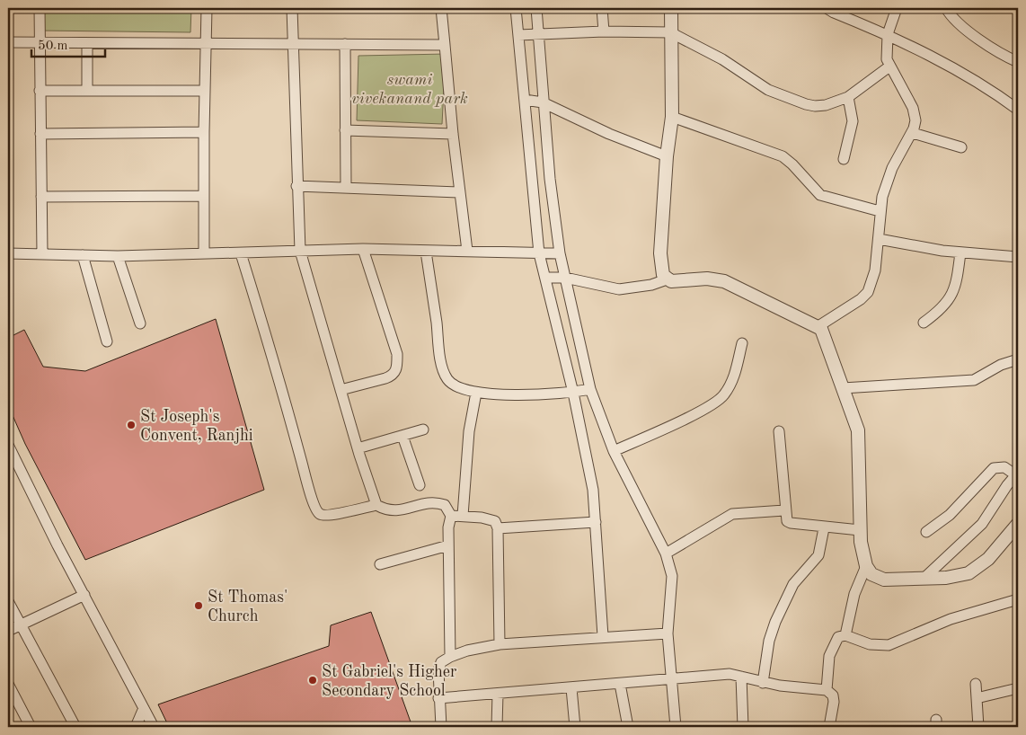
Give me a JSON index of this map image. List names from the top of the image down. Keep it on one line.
{"parks":["swami vivekanand park"],"places":["St Joseph's Convent, Ranjhi","St Thomas' Church","St Gabriel's Higher Secondary School"],"scale_bar":"50 m"}
